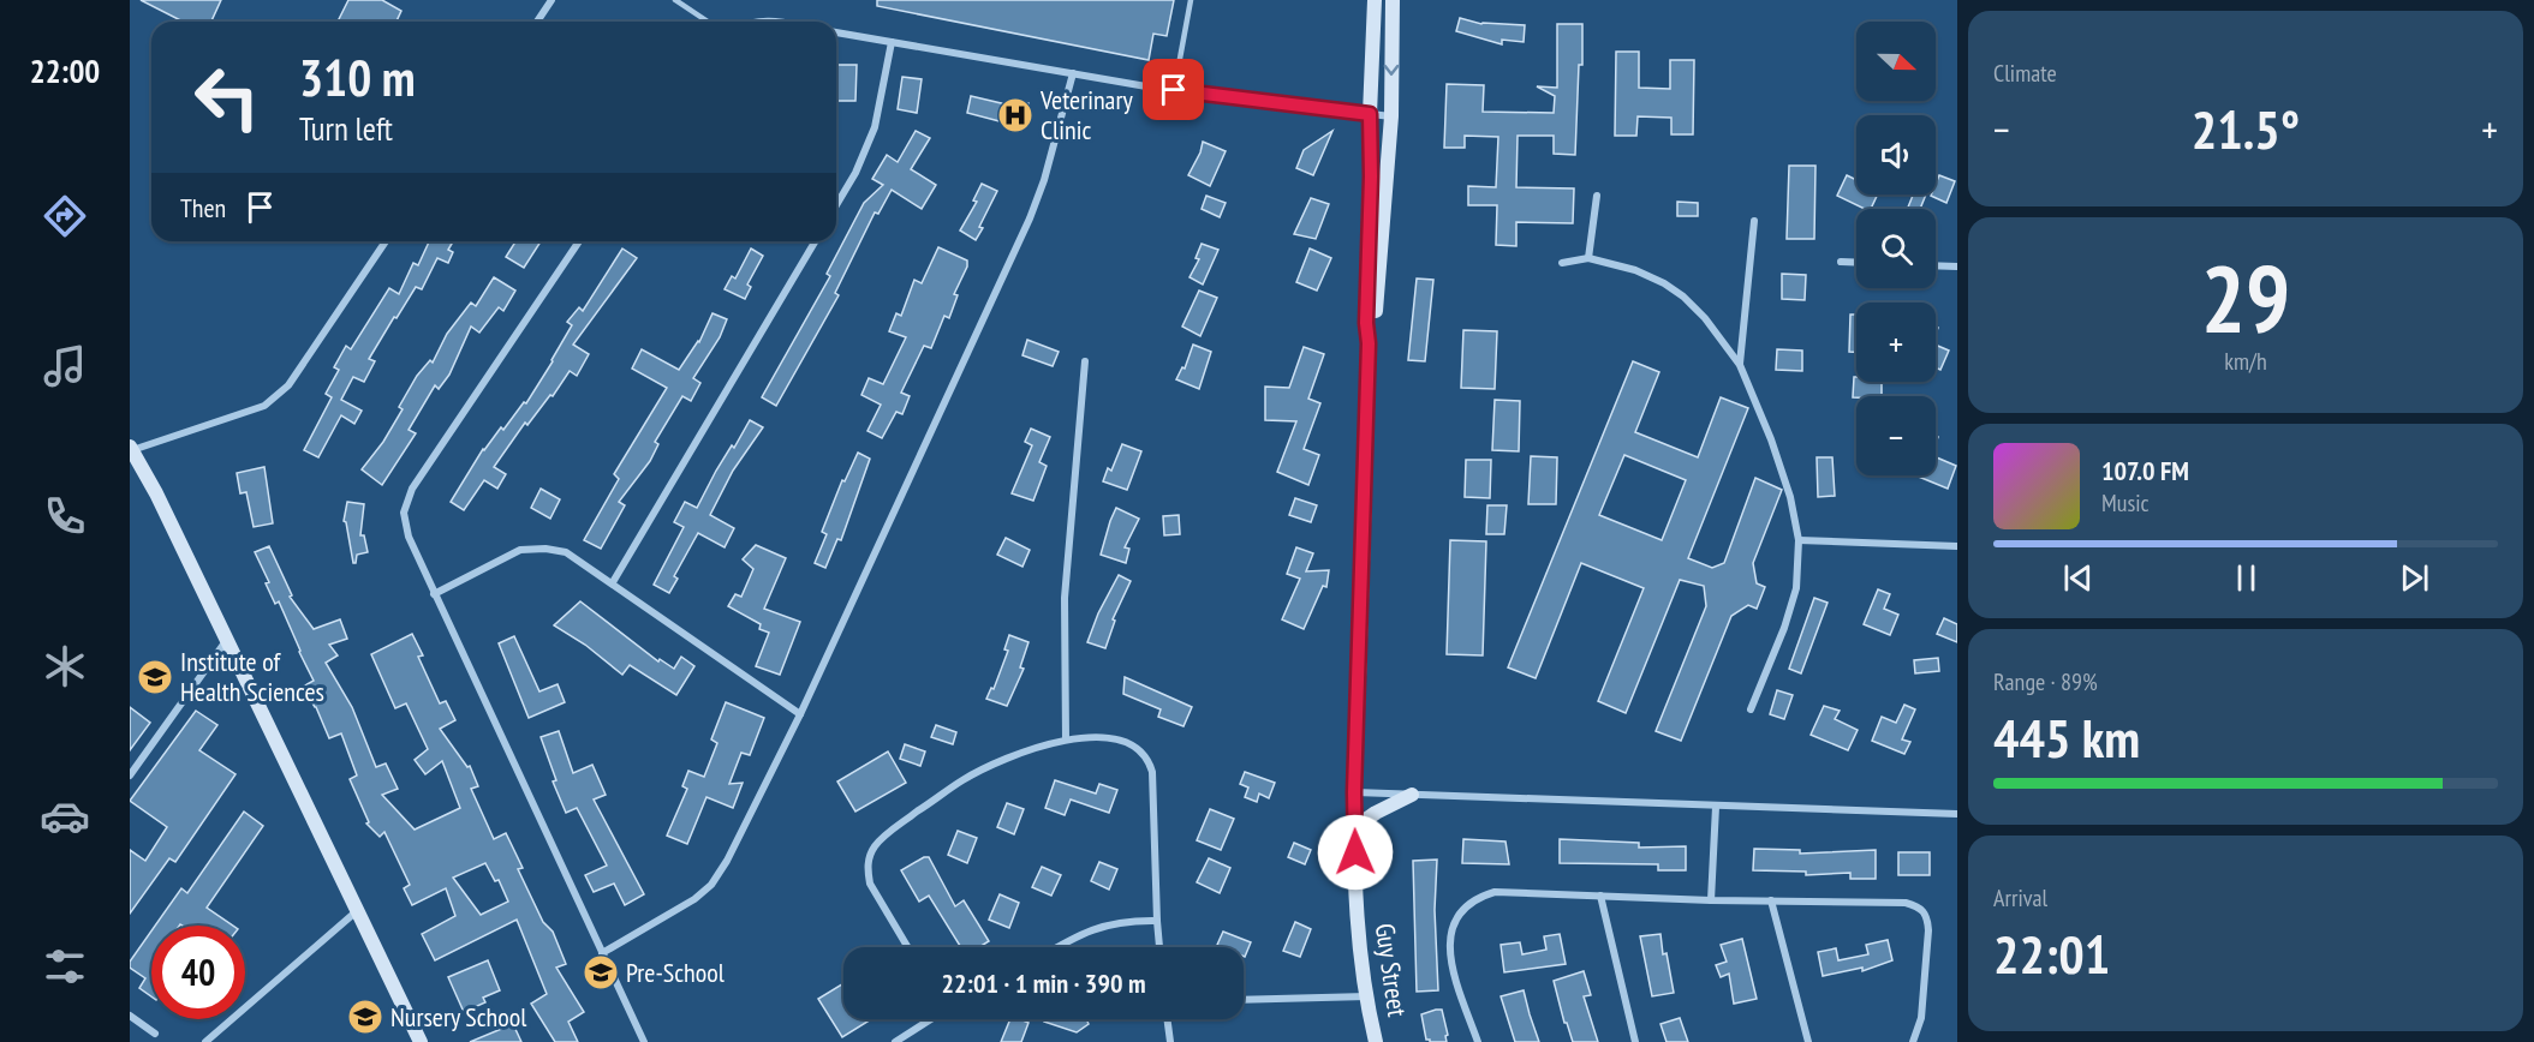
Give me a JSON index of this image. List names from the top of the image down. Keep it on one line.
{"streets":{"street":["Guy Street"]},"places":{"hospital":["Veterinary Clinic"],"school or university":["Institute of Health Sciences","Pre-School","Nursery School"]},"north":"right","page":{"tabs":"22:00","tile":["Climate",["29","km/h"],["Range · 89%","445 km"],["Arrival","22:01"]],"map_buttons":["+","−"],"turn":["310 m","Turn left"],"heat":["−","21.5°","+"],"then":"Then","song":["107.0 FM","Music"],"limit":"40","trip":"22:01 · 1 min · 390 m"}}
